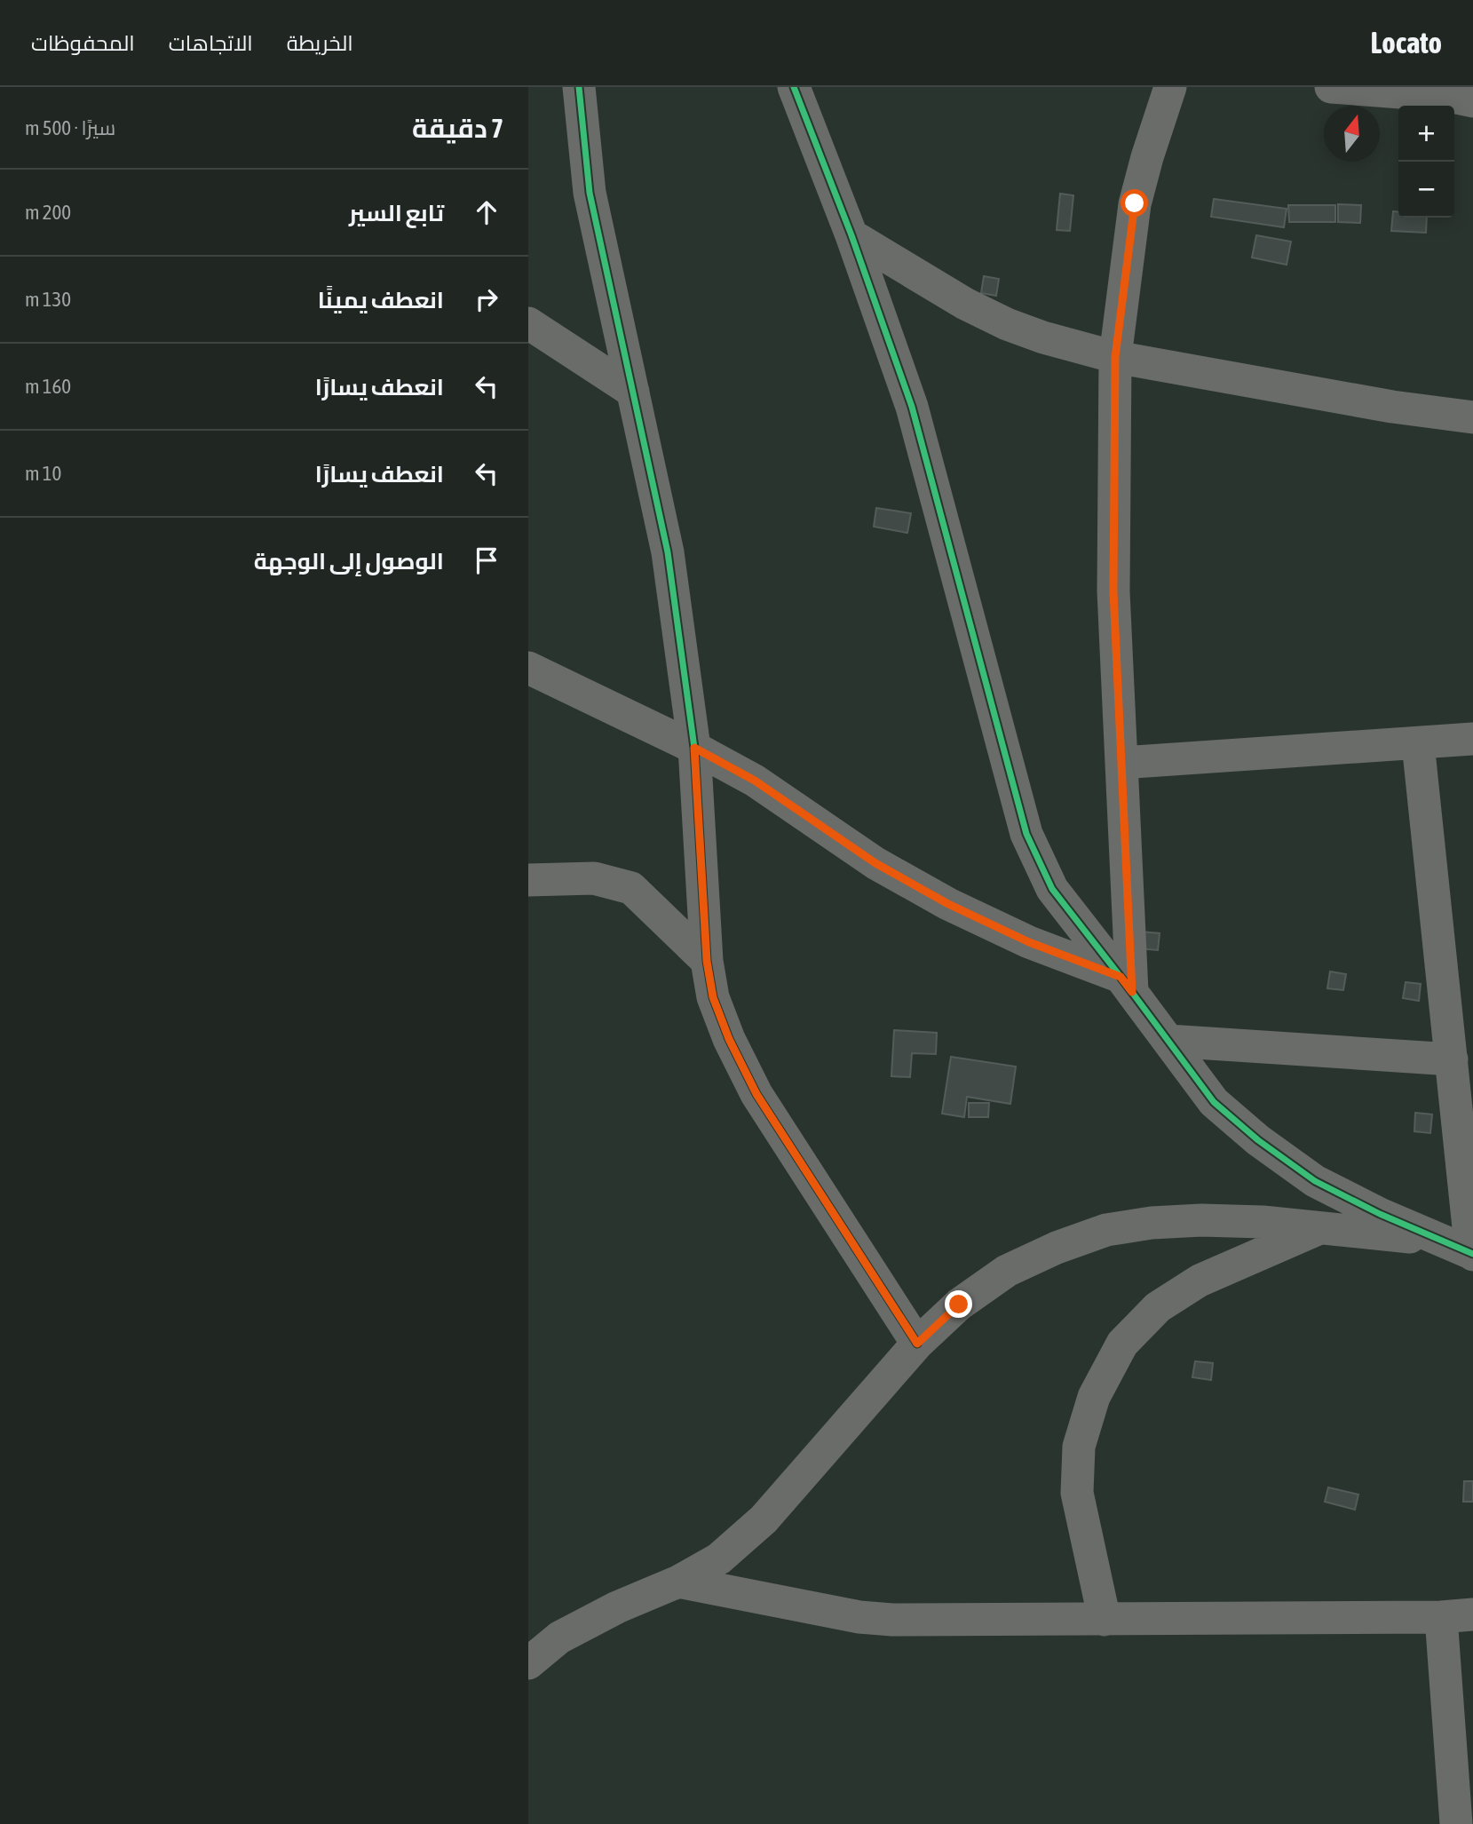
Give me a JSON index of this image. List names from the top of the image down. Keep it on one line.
{"north":"top","page":{"header":"Locato","nav":["الخريطة","الاتجاهات","المحفوظات"],"heading":["7 دقيقة","سيرًا · 500 m"],"map_buttons":["+","−"],"list":[["تابع السير","200 m"],["انعطف يمينًا","130 m"],["انعطف يسارًا","160 m"],["انعطف يسارًا","10 m"],"الوصول إلى الوجهة"]}}
